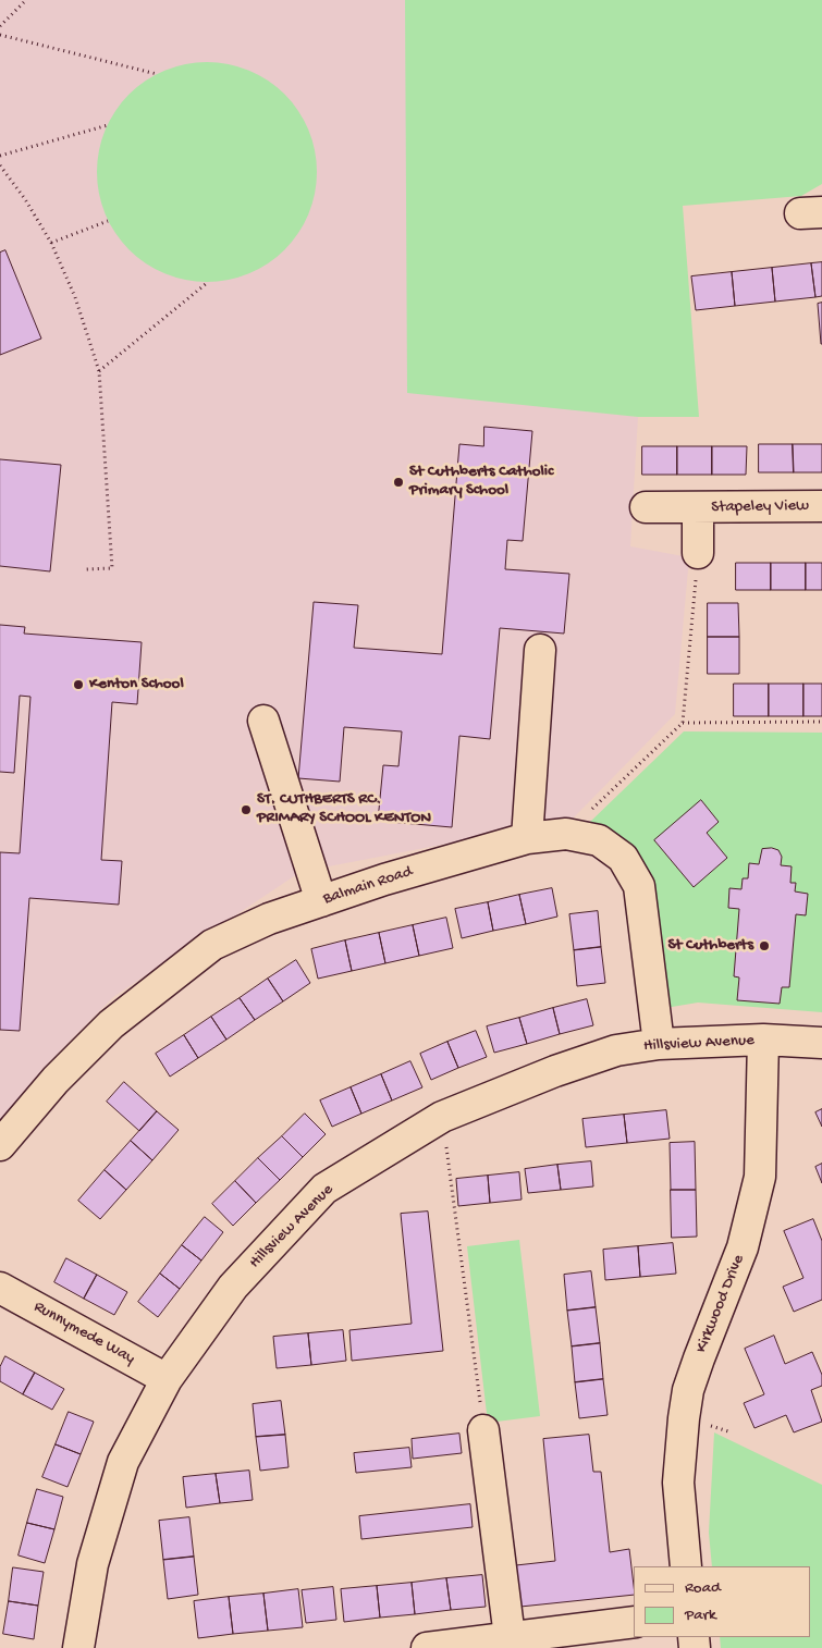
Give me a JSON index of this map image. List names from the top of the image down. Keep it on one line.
{"streets":{"street":["Stapeley View","Balmain Road","Hillsview Avenue","Kirkwood Drive","Runnymede Way"]},"crossings":[["Balmain Road","Hillsview Avenue"],["Hillsview Avenue","Kirkwood Drive"],["Hillsview Avenue","Runnymede Way"]],"places":["St Cuthberts Catholic Primary School","Kenton School","ST. CUTHBERTS RC. PRIMARY SCHOOL KENTON","St Cuthberts"],"legend":["Road","Park"]}
